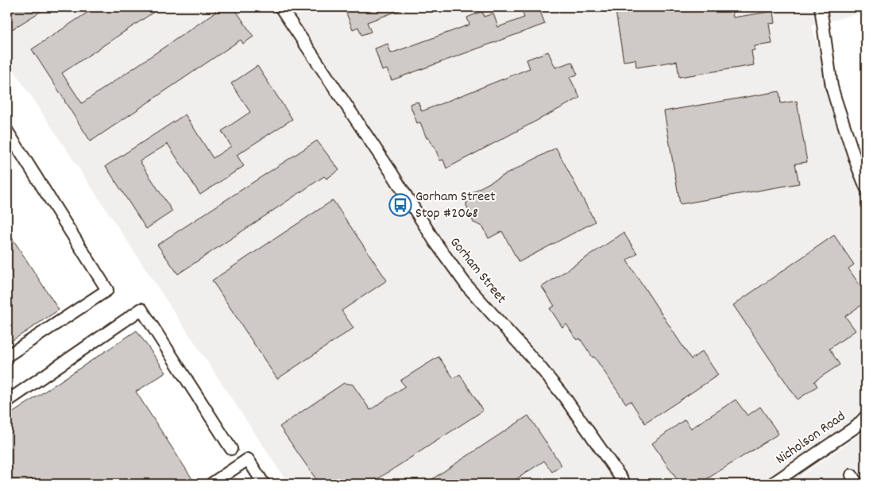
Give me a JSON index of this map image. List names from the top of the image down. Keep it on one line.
{"streets":{"street":["Gorham Street","Nicholson Road"]},"places":{"bus stop":["Gorham Street Stop #2068"]}}
